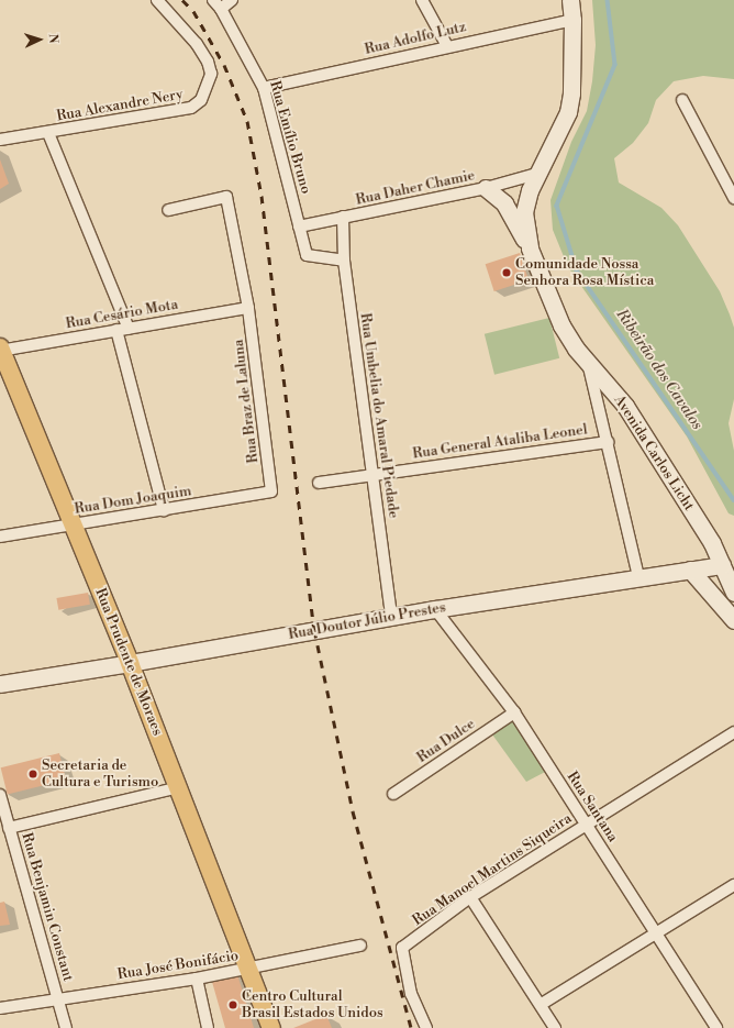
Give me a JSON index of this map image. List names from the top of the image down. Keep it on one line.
{"streets":{"main road":["Avenida Carlos Licht","Rua Doutor Júlio Prestes","Rua Prudente de Moraes"],"street":["Rua Adolfo Lutz","Rua Alexandre Nery","Rua Emílio Bruno","Rua Daher Chamie","Rua Cesário Mota","Rua Braz de Laluna","Rua Umbelia do Amaral Piedade","Rua General Ataliba Leonel","Rua Dom Joaquim","Rua Dulce","Rua Santana","Rua Manoel Martins Siqueira","Rua Benjamin Constant","Rua José Bonifácio"]},"crossings":[["Rua Adolfo Lutz","Rua Emílio Bruno"],["Rua Adolfo Lutz","Avenida Carlos Licht"],["Rua Emílio Bruno","Rua Daher Chamie"],["Rua Emílio Bruno","Rua Umbelia do Amaral Piedade"],["Rua Daher Chamie","Rua Umbelia do Amaral Piedade"],["Rua Daher Chamie","Avenida Carlos Licht"],["Rua Cesário Mota","Rua Braz de Laluna"],["Rua Cesário Mota","Rua Prudente de Moraes"],["Rua Braz de Laluna","Rua Dom Joaquim"],["Rua Umbelia do Amaral Piedade","Rua General Ataliba Leonel"],["Rua Umbelia do Amaral Piedade","Rua Doutor Júlio Prestes"],["Avenida Carlos Licht","Rua Doutor Júlio Prestes"],["Rua Dom Joaquim","Rua Prudente de Moraes"],["Rua Doutor Júlio Prestes","Rua Prudente de Moraes"],["Rua Doutor Júlio Prestes","Rua Santana"],["Rua Prudente de Moraes","Rua José Bonifácio"],["Rua Dulce","Rua Santana"],["Rua Santana","Rua Manoel Martins Siqueira"],["Rua Benjamin Constant","Rua José Bonifácio"]],"water":["Ribeirão dos Cavalos"],"places":["Comunidade Nossa Senhora Rosa Mística","Secretaria de Cultura e Turismo","Centro Cultural Brasil Estados Unidos"],"north":"right"}
